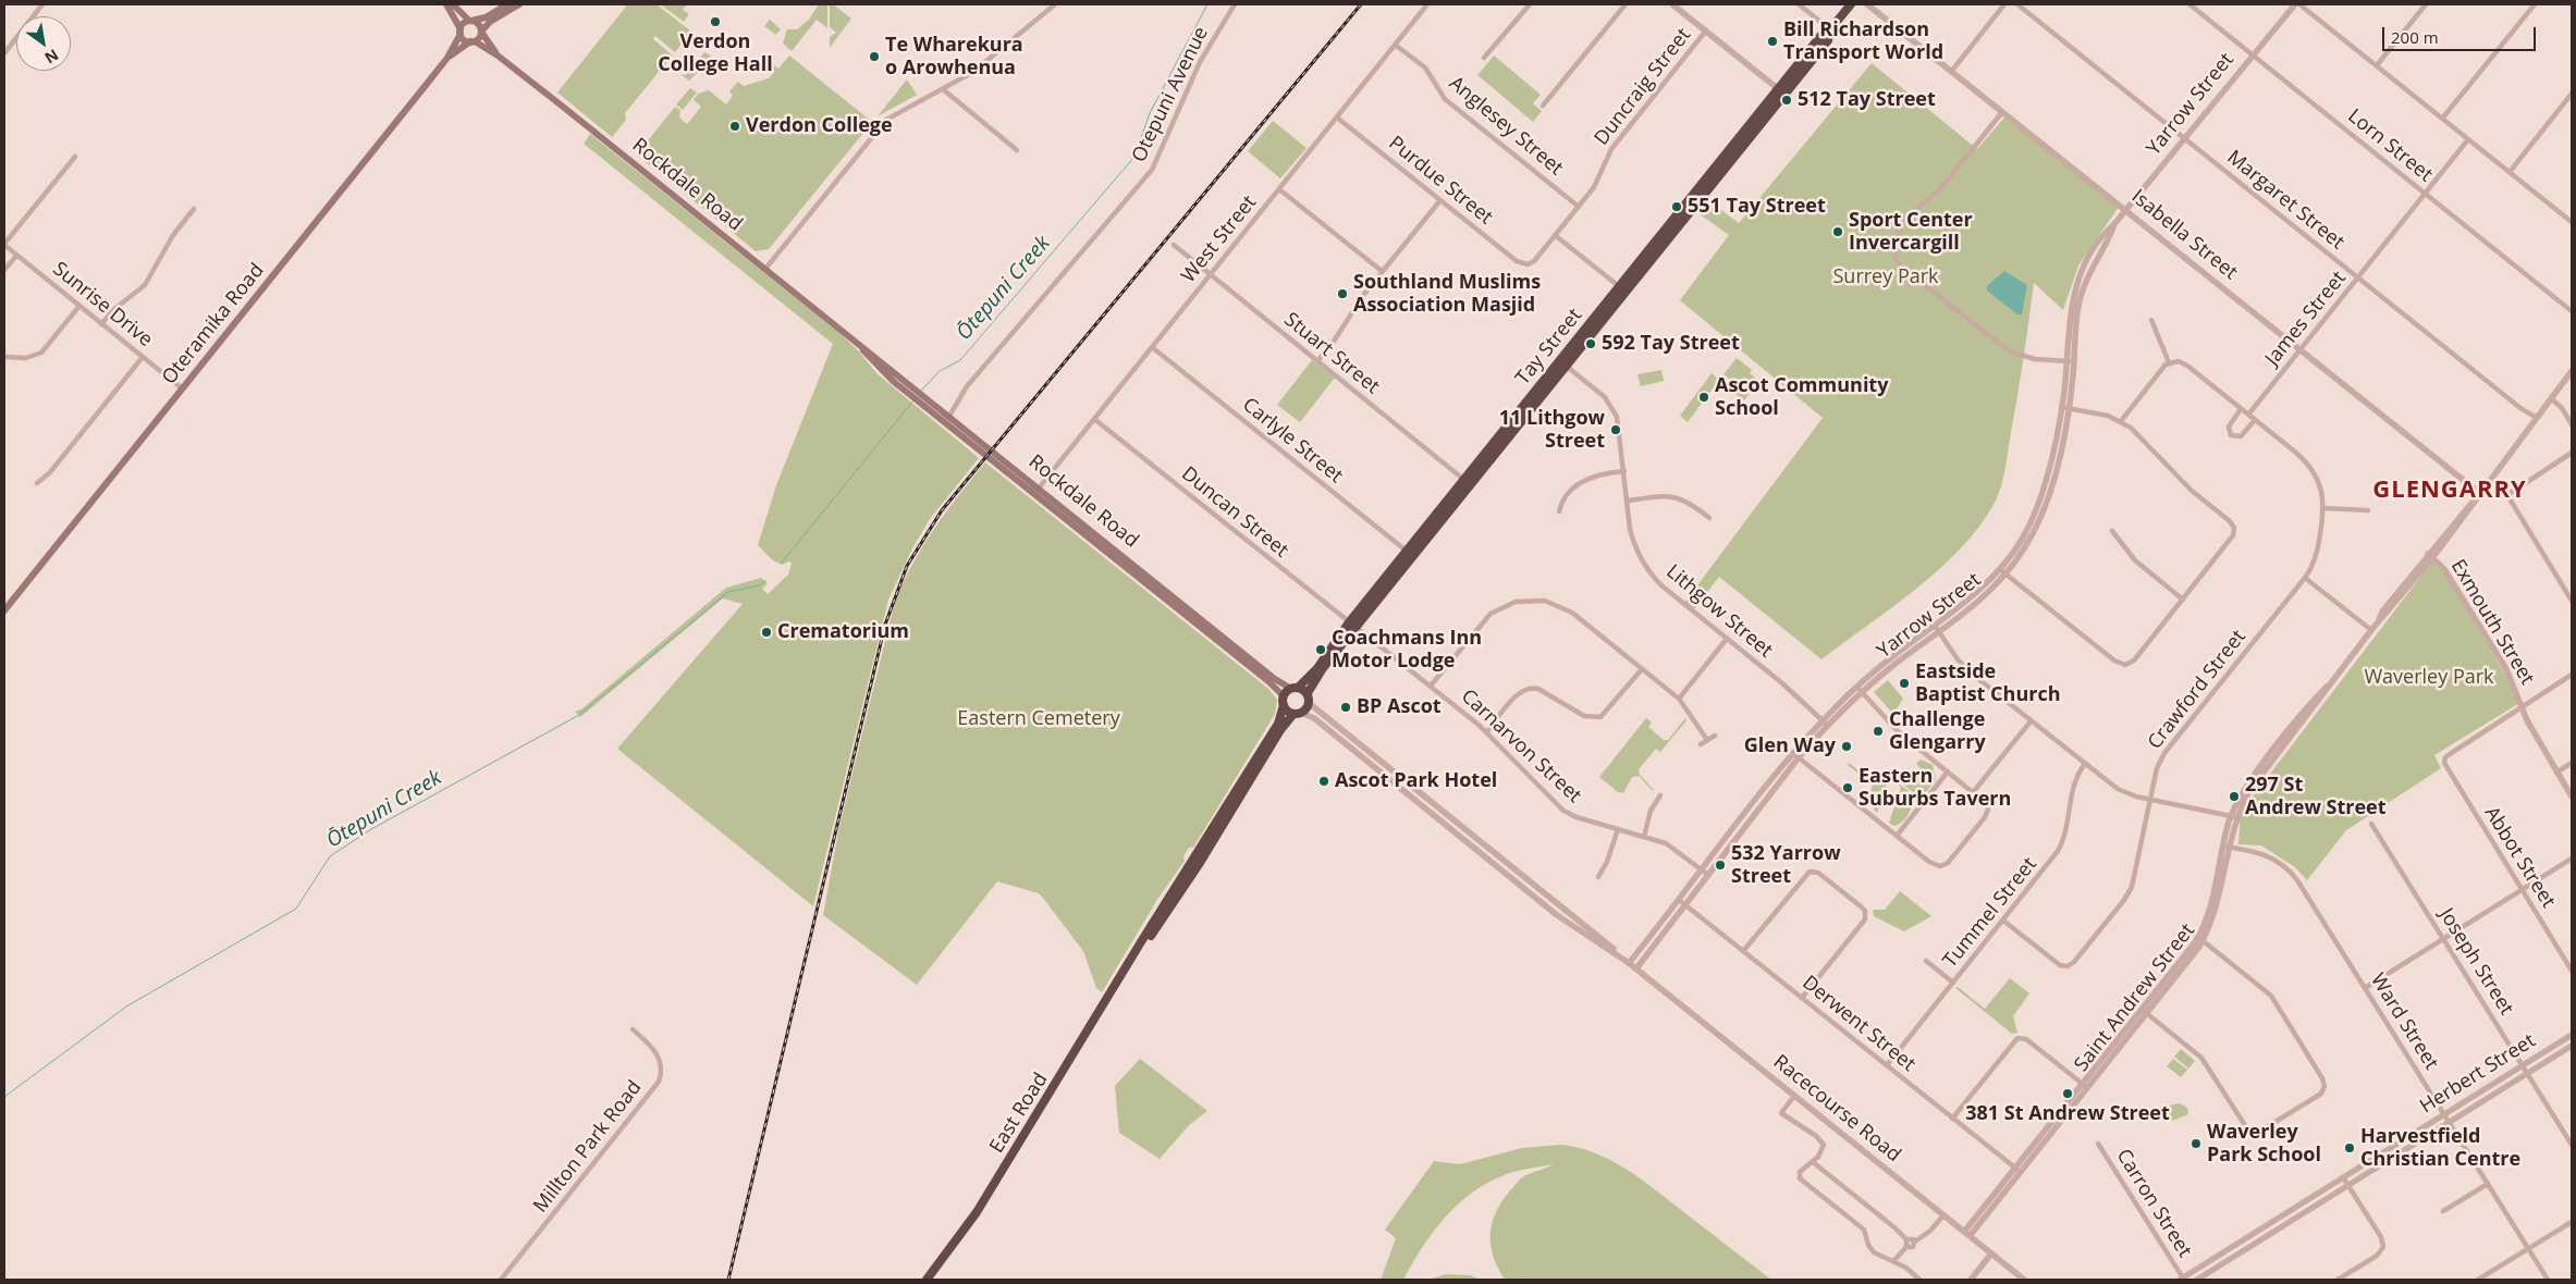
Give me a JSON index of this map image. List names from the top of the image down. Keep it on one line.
{"streets":{"highway":["Tay Street","East Road"],"main road":["Rockdale Road","Oteramika Road"],"street":["Duncraig Street","Otepuni Avenue","Yarrow Street","Anglesey Street","Lorn Street","Purdue Street","Margaret Street","Isabella Street","West Street","Sunrise Drive","James Street","Stuart Street","Carlyle Street","Duncan Street","Lithgow Street","Exmouth Street","Crawford Street","Carnarvon Street","Abbot Street","Tummel Street","Joseph Street","Saint Andrew Street","Ward Street","Derwent Street","Herbert Street","Racecourse Road","Millton Park Road","Carron Street"]},"crossings":[["Duncraig Street","Anglesey Street"],["Duncraig Street","Purdue Street"],["Otepuni Avenue","Rockdale Road"],["Yarrow Street","Lorn Street"],["Yarrow Street","Margaret Street"],["Yarrow Street","Isabella Street"],["Yarrow Street","Lithgow Street"],["Yarrow Street","Carnarvon Street"],["Yarrow Street","Derwent Street"],["Yarrow Street","Racecourse Road"],["Anglesey Street","West Street"],["Lorn Street","James Street"],["Purdue Street","West Street"],["Rockdale Road","West Street"],["Rockdale Road","Oteramika Road"],["Rockdale Road","Tay Street"],["Rockdale Road","East Road"],["Margaret Street","James Street"],["Margaret Street","Saint Andrew Street"],["Isabella Street","James Street"],["Isabella Street","Saint Andrew Street"],["West Street","Stuart Street"],["West Street","Carlyle Street"],["West Street","Duncan Street"],["Sunrise Drive","Oteramika Road"],["James Street","Crawford Street"],["Tay Street","Stuart Street"],["Tay Street","Carlyle Street"],["Tay Street","Duncan Street"],["Tay Street","Lithgow Street"],["Tay Street","Carnarvon Street"],["Tay Street","East Road"],["Duncan Street","Carnarvon Street"],["Exmouth Street","Abbot Street"],["Exmouth Street","Saint Andrew Street"],["Crawford Street","Tummel Street"],["Tummel Street","Derwent Street"],["Joseph Street","Herbert Street"],["Saint Andrew Street","Ward Street"],["Saint Andrew Street","Derwent Street"],["Saint Andrew Street","Racecourse Road"],["Ward Street","Herbert Street"],["Herbert Street","Carron Street"],["Racecourse Road","East Road"]],"districts":["GLENGARRY"],"water":["Ōtepuni Creek"],"parks":["Surrey Park","Waverley Park","Eastern Cemetery"],"places":["Verdon College Hall","Bill Richardson Transport World","Te Wharekura o Arowhenua","512 Tay Street","Verdon College","551 Tay Street","Sport Center Invercargill","Southland Muslims Association Masjid","592 Tay Street","Ascot Community School","11 Lithgow Street","Crematorium","Coachmans Inn Motor Lodge","Eastside Baptist Church","BP Ascot","Challenge Glengarry","Glen Way","Ascot Park Hotel","Eastern Suburbs Tavern","297 St Andrew Street","532 Yarrow Street","381 St Andrew Street","Waverley Park School","Harvestfield Christian Centre"],"scale_bar":"200 m","north":"bottom right"}
